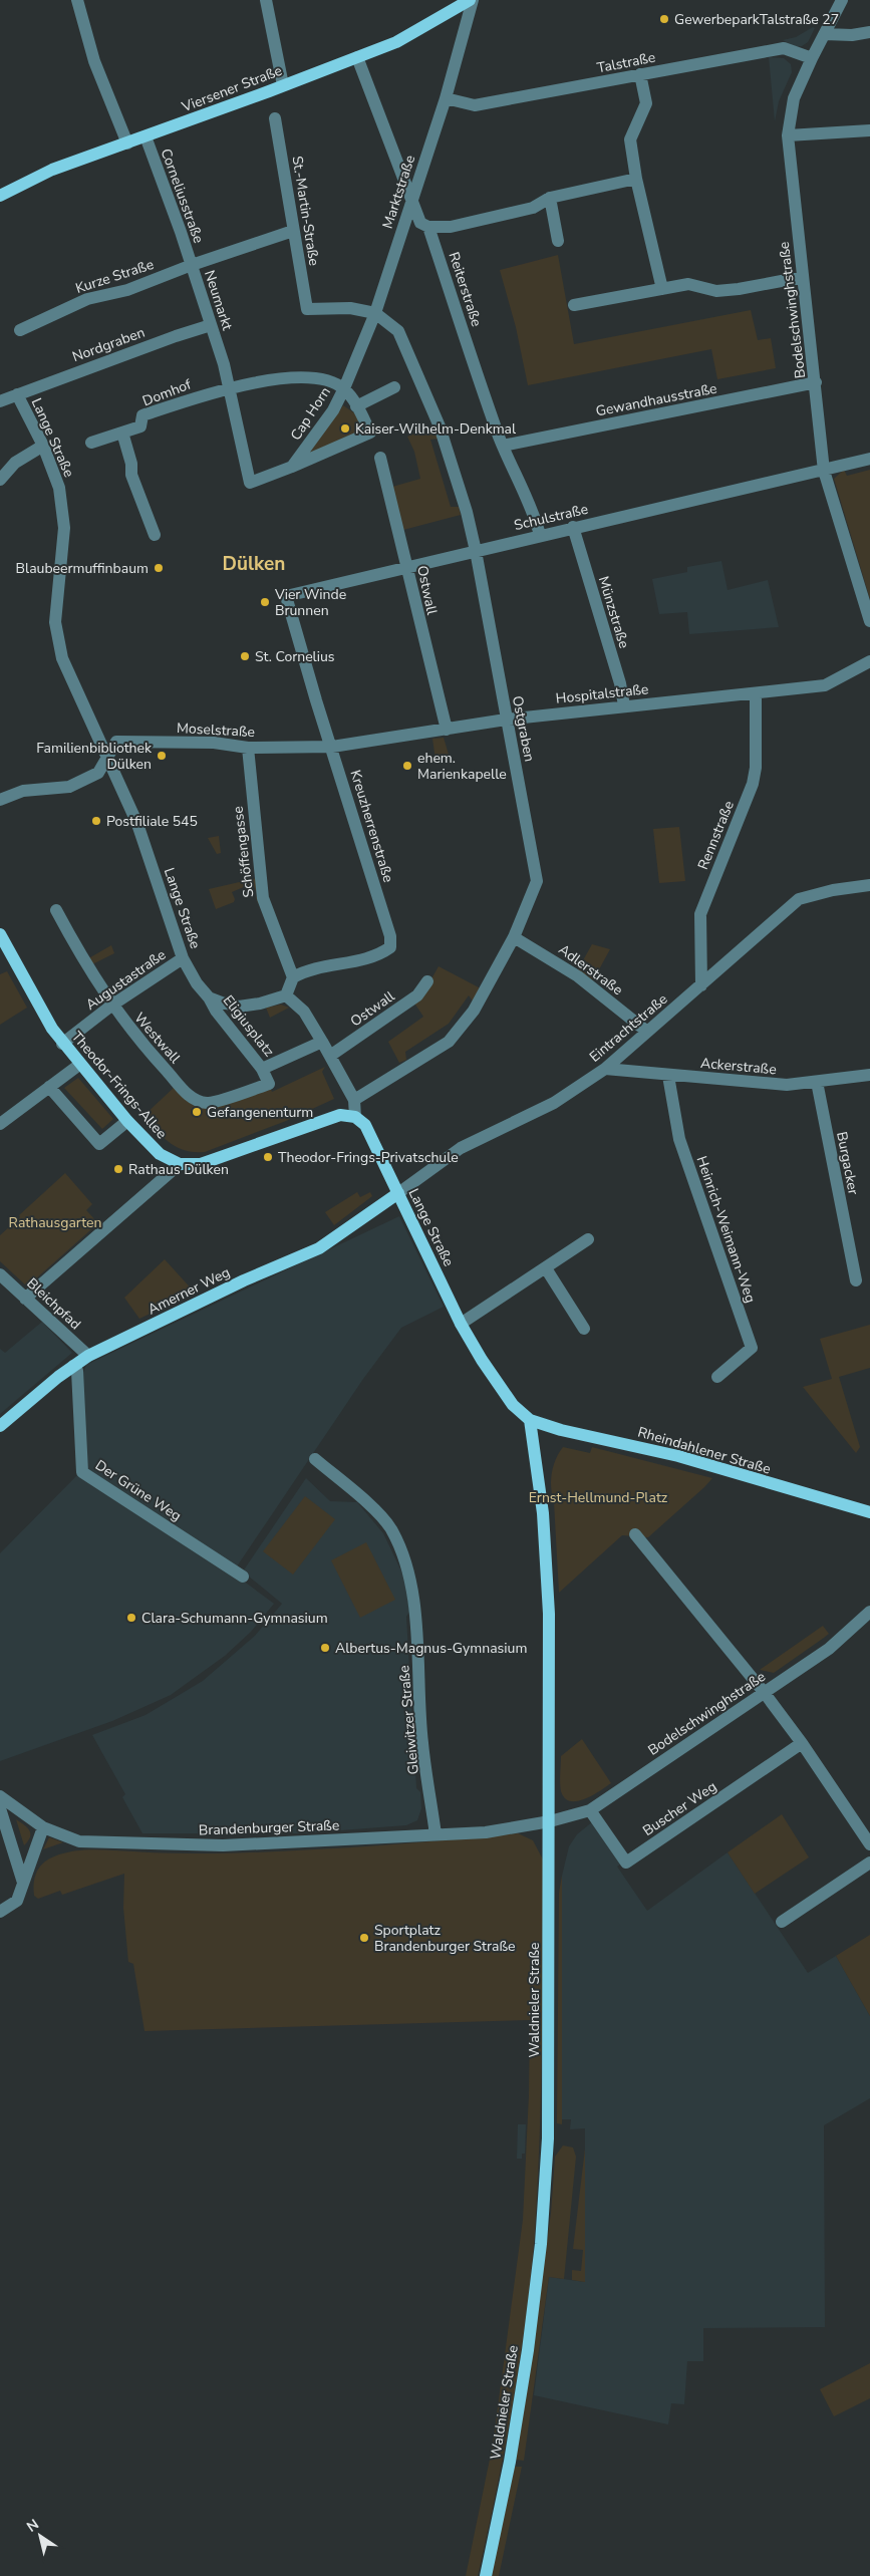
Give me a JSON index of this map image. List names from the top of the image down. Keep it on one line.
{"streets":{"main road":["Viersener Straße","Lange Straße","Theodor-Frings-Allee","Amerner Weg","Rheindahlener Straße","Waldnieler Straße"],"street":["Talstraße","Marktstraße","Corneliusstraße","St.-Martin-Straße","Kurze Straße","Reiterstraße","Neumarkt","Bodelschwinghstraße","Nordgraben","Domhof","Gewandhausstraße","Cap Horn","Schulstraße","Ostwall","Münzstraße","Hospitalstraße","Ostgraben","Moselstraße","Kreuzherrenstraße","Rennstraße","Schöffengasse","Adlerstraße","Augustastraße","Eligiusplatz","Eintrachtstraße","Westwall","Ackerstraße","Burgacker","Heinrich-Weimann-Weg","Bleichpfad","Der Grüne Weg","Gleiwitzer Straße","Buscher Weg","Brandenburger Straße"]},"crossings":[["Talstraße","Marktstraße"],["Talstraße","Bodelschwinghstraße"],["Viersener Straße","Marktstraße"],["Viersener Straße","Corneliusstraße"],["Viersener Straße","Reiterstraße"],["Marktstraße","St.-Martin-Straße"],["Marktstraße","Reiterstraße"],["Marktstraße","Cap Horn"],["Marktstraße","Ostgraben"],["Corneliusstraße","Kurze Straße"],["Corneliusstraße","Neumarkt"],["St.-Martin-Straße","Neumarkt"],["St.-Martin-Straße","Ostgraben"],["Kurze Straße","Neumarkt"],["Reiterstraße","Gewandhausstraße"],["Reiterstraße","Schulstraße"],["Neumarkt","Nordgraben"],["Neumarkt","Domhof"],["Neumarkt","Cap Horn"],["Bodelschwinghstraße","Gewandhausstraße"],["Bodelschwinghstraße","Schulstraße"],["Bodelschwinghstraße","Buscher Weg"],["Bodelschwinghstraße","Brandenburger Straße"],["Bodelschwinghstraße","Waldnieler Straße"],["Nordgraben","Lange Straße"],["Domhof","Cap Horn"],["Lange Straße","Moselstraße"],["Lange Straße","Augustastraße"],["Lange Straße","Eligiusplatz"],["Lange Straße","Eintrachtstraße"],["Lange Straße","Amerner Weg"],["Lange Straße","Rheindahlener Straße"],["Lange Straße","Waldnieler Straße"],["Schulstraße","Ostwall"],["Schulstraße","Münzstraße"],["Schulstraße","Ostgraben"],["Schulstraße","Kreuzherrenstraße"],["Ostwall","Hospitalstraße"],["Münzstraße","Hospitalstraße"],["Hospitalstraße","Ostgraben"],["Hospitalstraße","Moselstraße"],["Hospitalstraße","Kreuzherrenstraße"],["Hospitalstraße","Rennstraße"],["Ostgraben","Adlerstraße"],["Moselstraße","Kreuzherrenstraße"],["Moselstraße","Schöffengasse"],["Kreuzherrenstraße","Schöffengasse"],["Rennstraße","Eintrachtstraße"],["Adlerstraße","Eintrachtstraße"],["Augustastraße","Westwall"],["Augustastraße","Theodor-Frings-Allee"],["Eligiusplatz","Westwall"],["Eintrachtstraße","Ackerstraße"],["Eintrachtstraße","Amerner Weg"],["Ackerstraße","Burgacker"],["Ackerstraße","Heinrich-Weimann-Weg"],["Amerner Weg","Bleichpfad"],["Amerner Weg","Der Grüne Weg"],["Rheindahlener Straße","Waldnieler Straße"],["Gleiwitzer Straße","Brandenburger Straße"],["Brandenburger Straße","Waldnieler Straße"]],"districts":["Dülken"],"parks":["Rathausgarten","Ernst-Hellmund-Platz"],"places":["GewerbeparkTalstraße 27","Kaiser-Wilhelm-Denkmal","Blaubeermuffinbaum","Vier Winde Brunnen","St. Cornelius","Familienbibliothek Dülken","ehem. Marienkapelle","Postfiliale 545","Gefangenenturm","Theodor-Frings-Privatschule","Rathaus Dülken","Clara-Schumann-Gymnasium","Albertus-Magnus-Gymnasium","Sportplatz Brandenburger Straße"],"north":"top left"}
